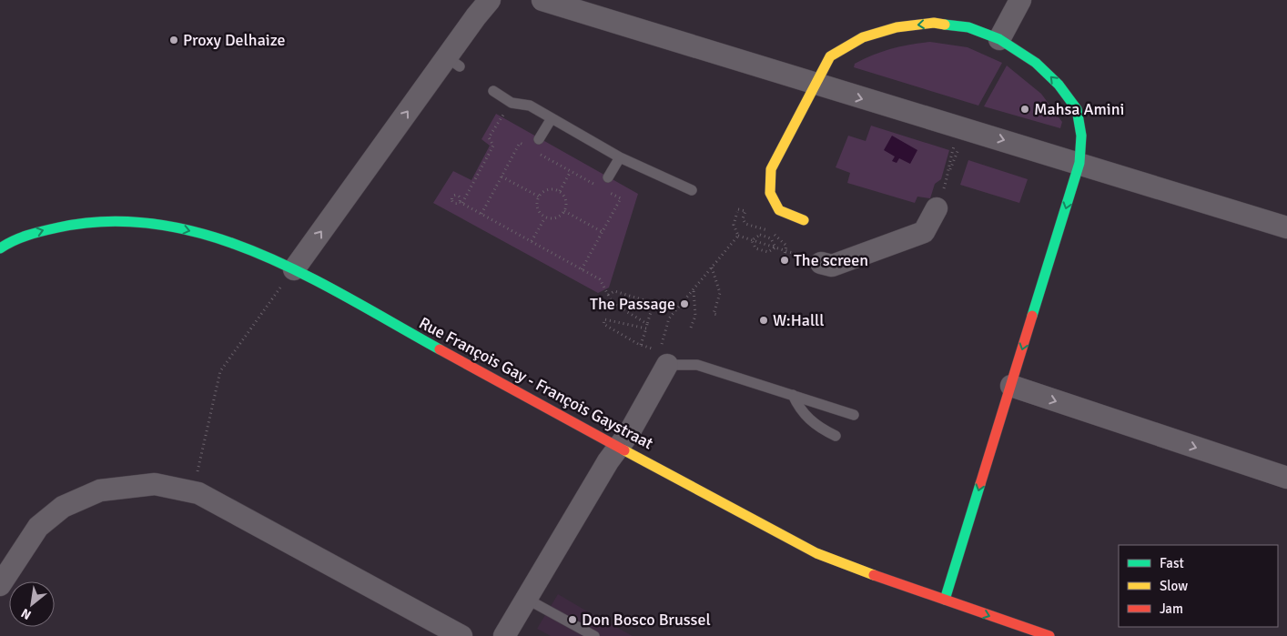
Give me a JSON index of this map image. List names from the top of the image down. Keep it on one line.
{"streets":{"street":["Rue François Gay - François Gaystraat"]},"places":["Proxy Delhaize","Mahsa Amini","The screen","The Passage","W:Halll","Don Bosco Brussel"],"legend":["Fast","Slow","Jam"],"north":"bottom left"}
